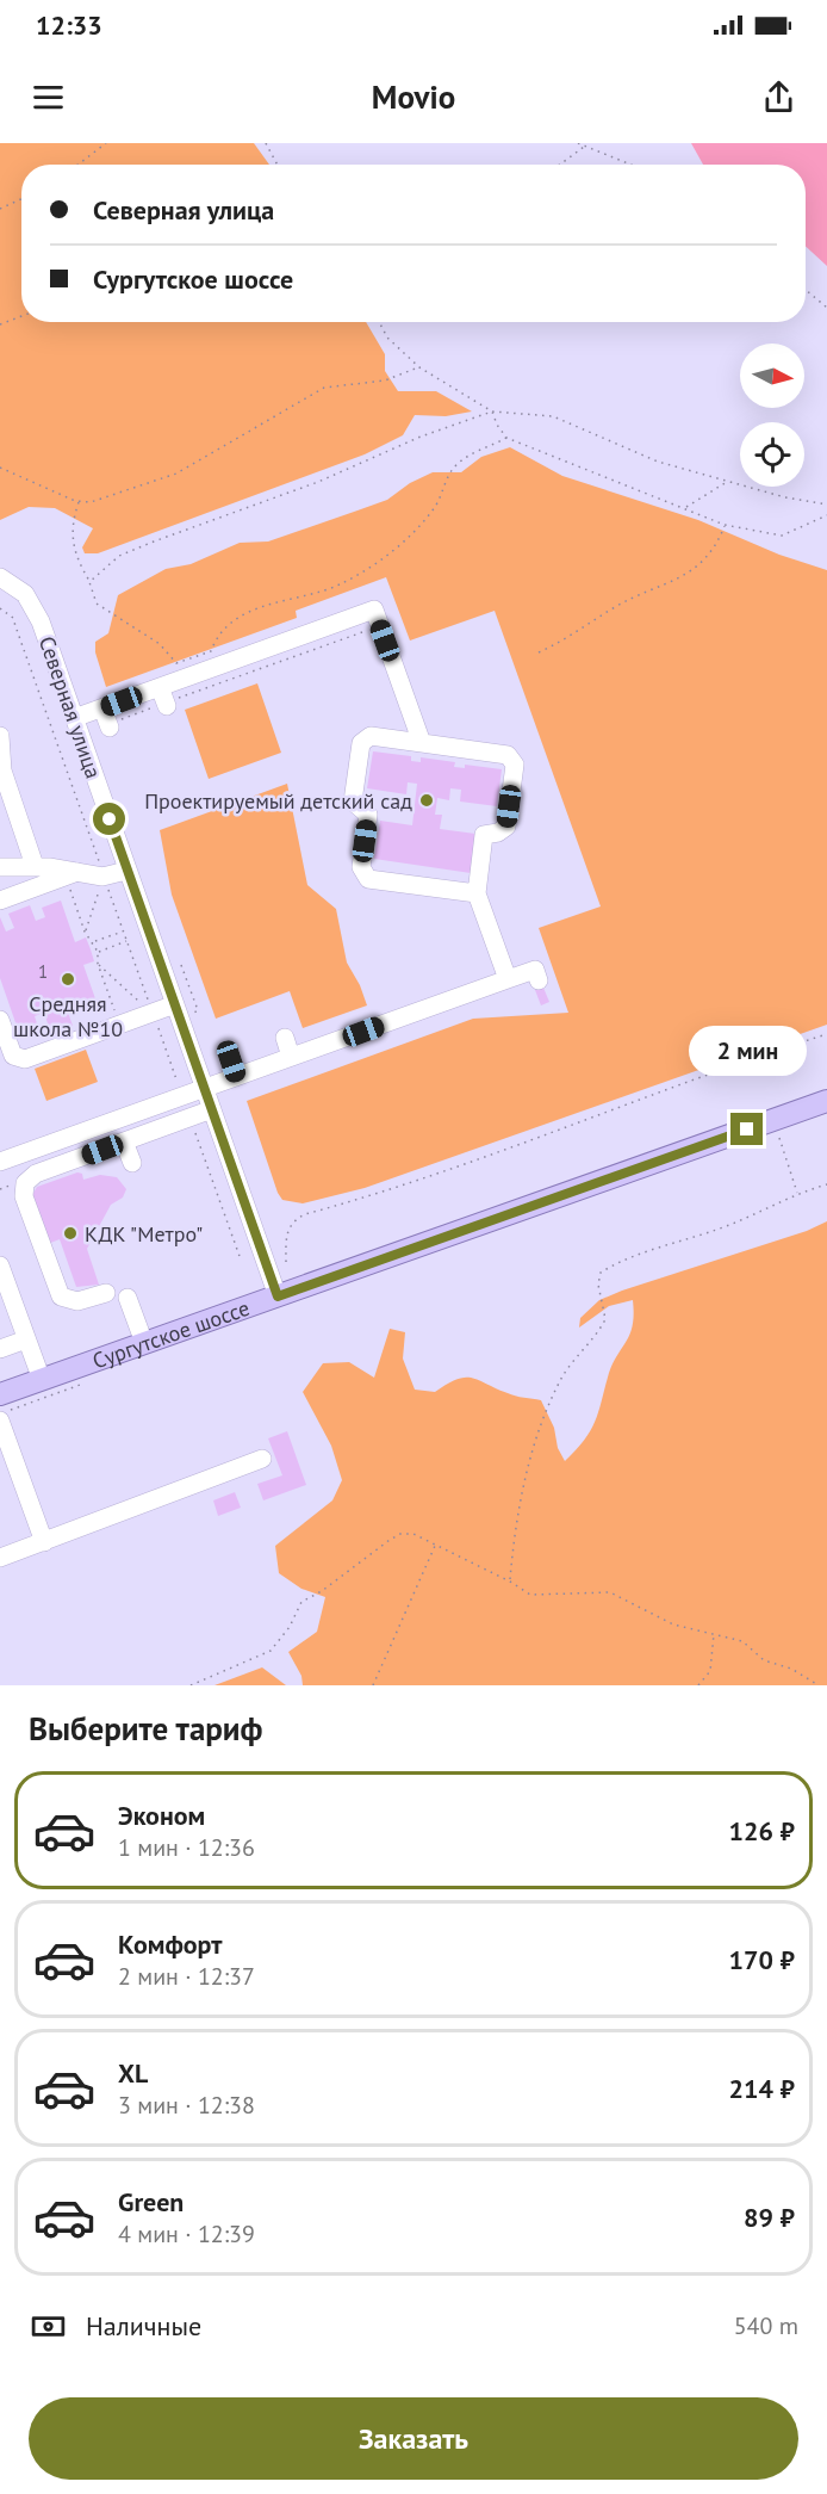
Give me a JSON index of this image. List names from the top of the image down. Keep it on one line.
{"streets":{"main road":["Сургутское шоссе"],"street":["Северная улица"]},"crossings":[["Северная улица","Сургутское шоссе"]],"places":["Проектируемый детский сад","Средняя школа №10","КДК \"Метро\""],"house_numbers":["1"],"north":"right","page":{"status":"12:33","header":"Movio","banner":["Северная улица","Сургутское шоссе"],"bubble":"2 мин","heading":"Выберите тариф","list":[{"name":"Эконом","note":"1 мин · 12:36","value":"126 ₽"},{"name":"Комфорт","note":"2 мин · 12:37","value":"170 ₽"},{"name":"XL","note":"3 мин · 12:38","value":"214 ₽"},{"name":"Green","note":"4 мин · 12:39","value":"89 ₽"}],"pay":["Наличные","540 m"],"buttons":"Заказать"}}
